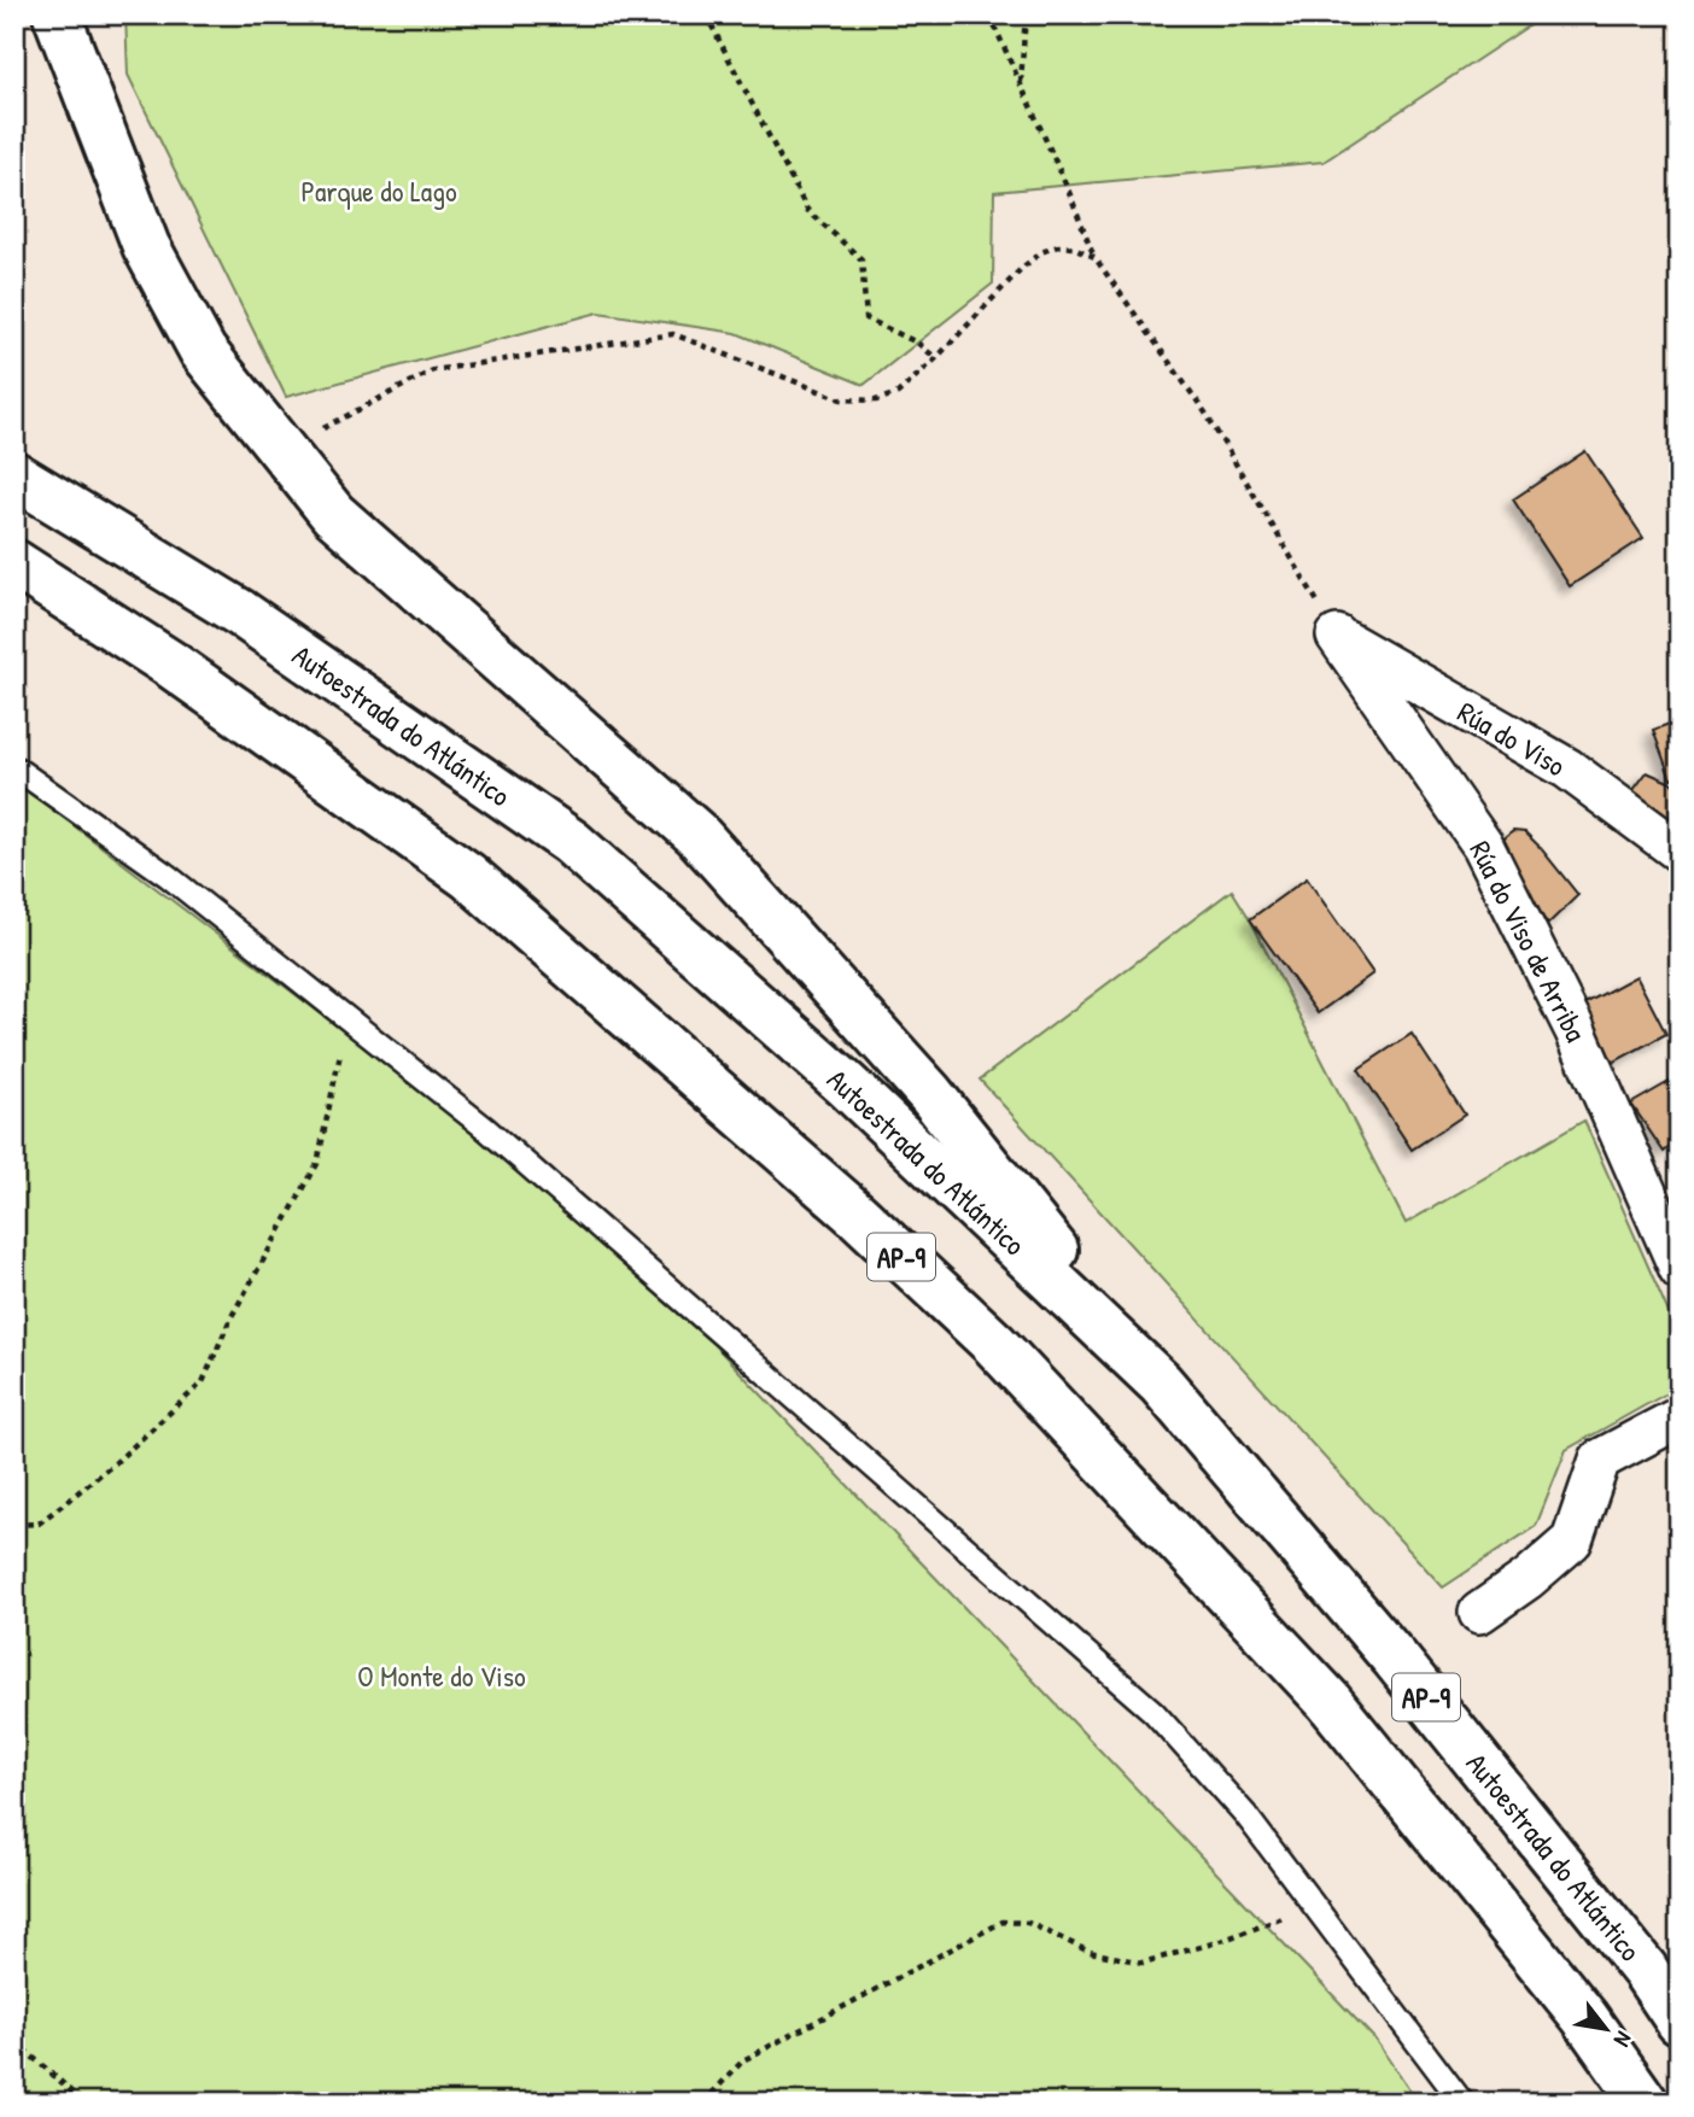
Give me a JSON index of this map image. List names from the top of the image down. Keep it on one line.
{"streets":{"highway":["Autoestrada do Atlántico","AP-9"],"street":["Rúa do Viso","Rúa do Viso de Arriba"]},"crossings":[["Rúa do Viso","Rúa do Viso de Arriba"]],"parks":["Parque do Lago","O Monte do Viso"],"north":"bottom right"}
